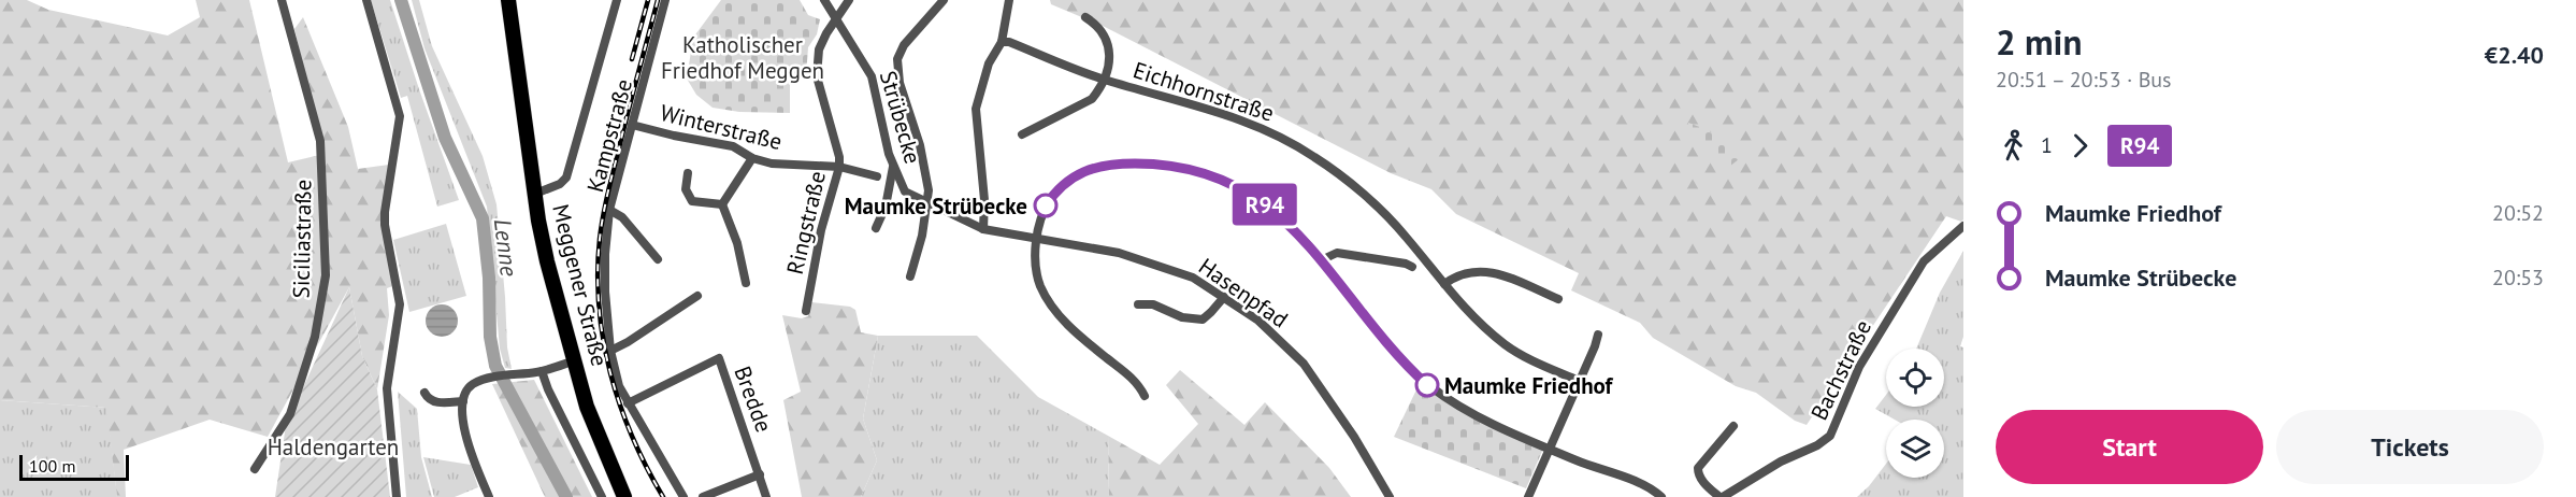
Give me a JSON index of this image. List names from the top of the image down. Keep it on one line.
{"streets":{"main road":["Meggener Straße"],"street":["Eichhornstraße","Strübecke","Winterstraße","Kampstraße","Ringstraße","Siciliastraße","Hasenpfad","Bachstraße","Bredde"]},"crossings":[["Strübecke","Ringstraße"],["Strübecke","Hasenpfad"],["Winterstraße","Kampstraße"],["Winterstraße","Ringstraße"],["Kampstraße","Bredde"]],"water":["Lenne"],"parks":["Katholischer Friedhof Meggen","Haldengarten"],"places":["Maumke Strübecke","Maumke Friedhof"],"lines":["bus line R94"],"scale_bar":"100 m","page":{"on_map":"R94","heading":["2 min","20:51 – 20:53 · Bus","€2.40"],"legs":["1","R94"],"list":[{"name":"Maumke Friedhof","value":"20:52"},{"name":"Maumke Strübecke","value":"20:53"}],"buttons":["Start","Tickets"],"scale":"100 m"}}
